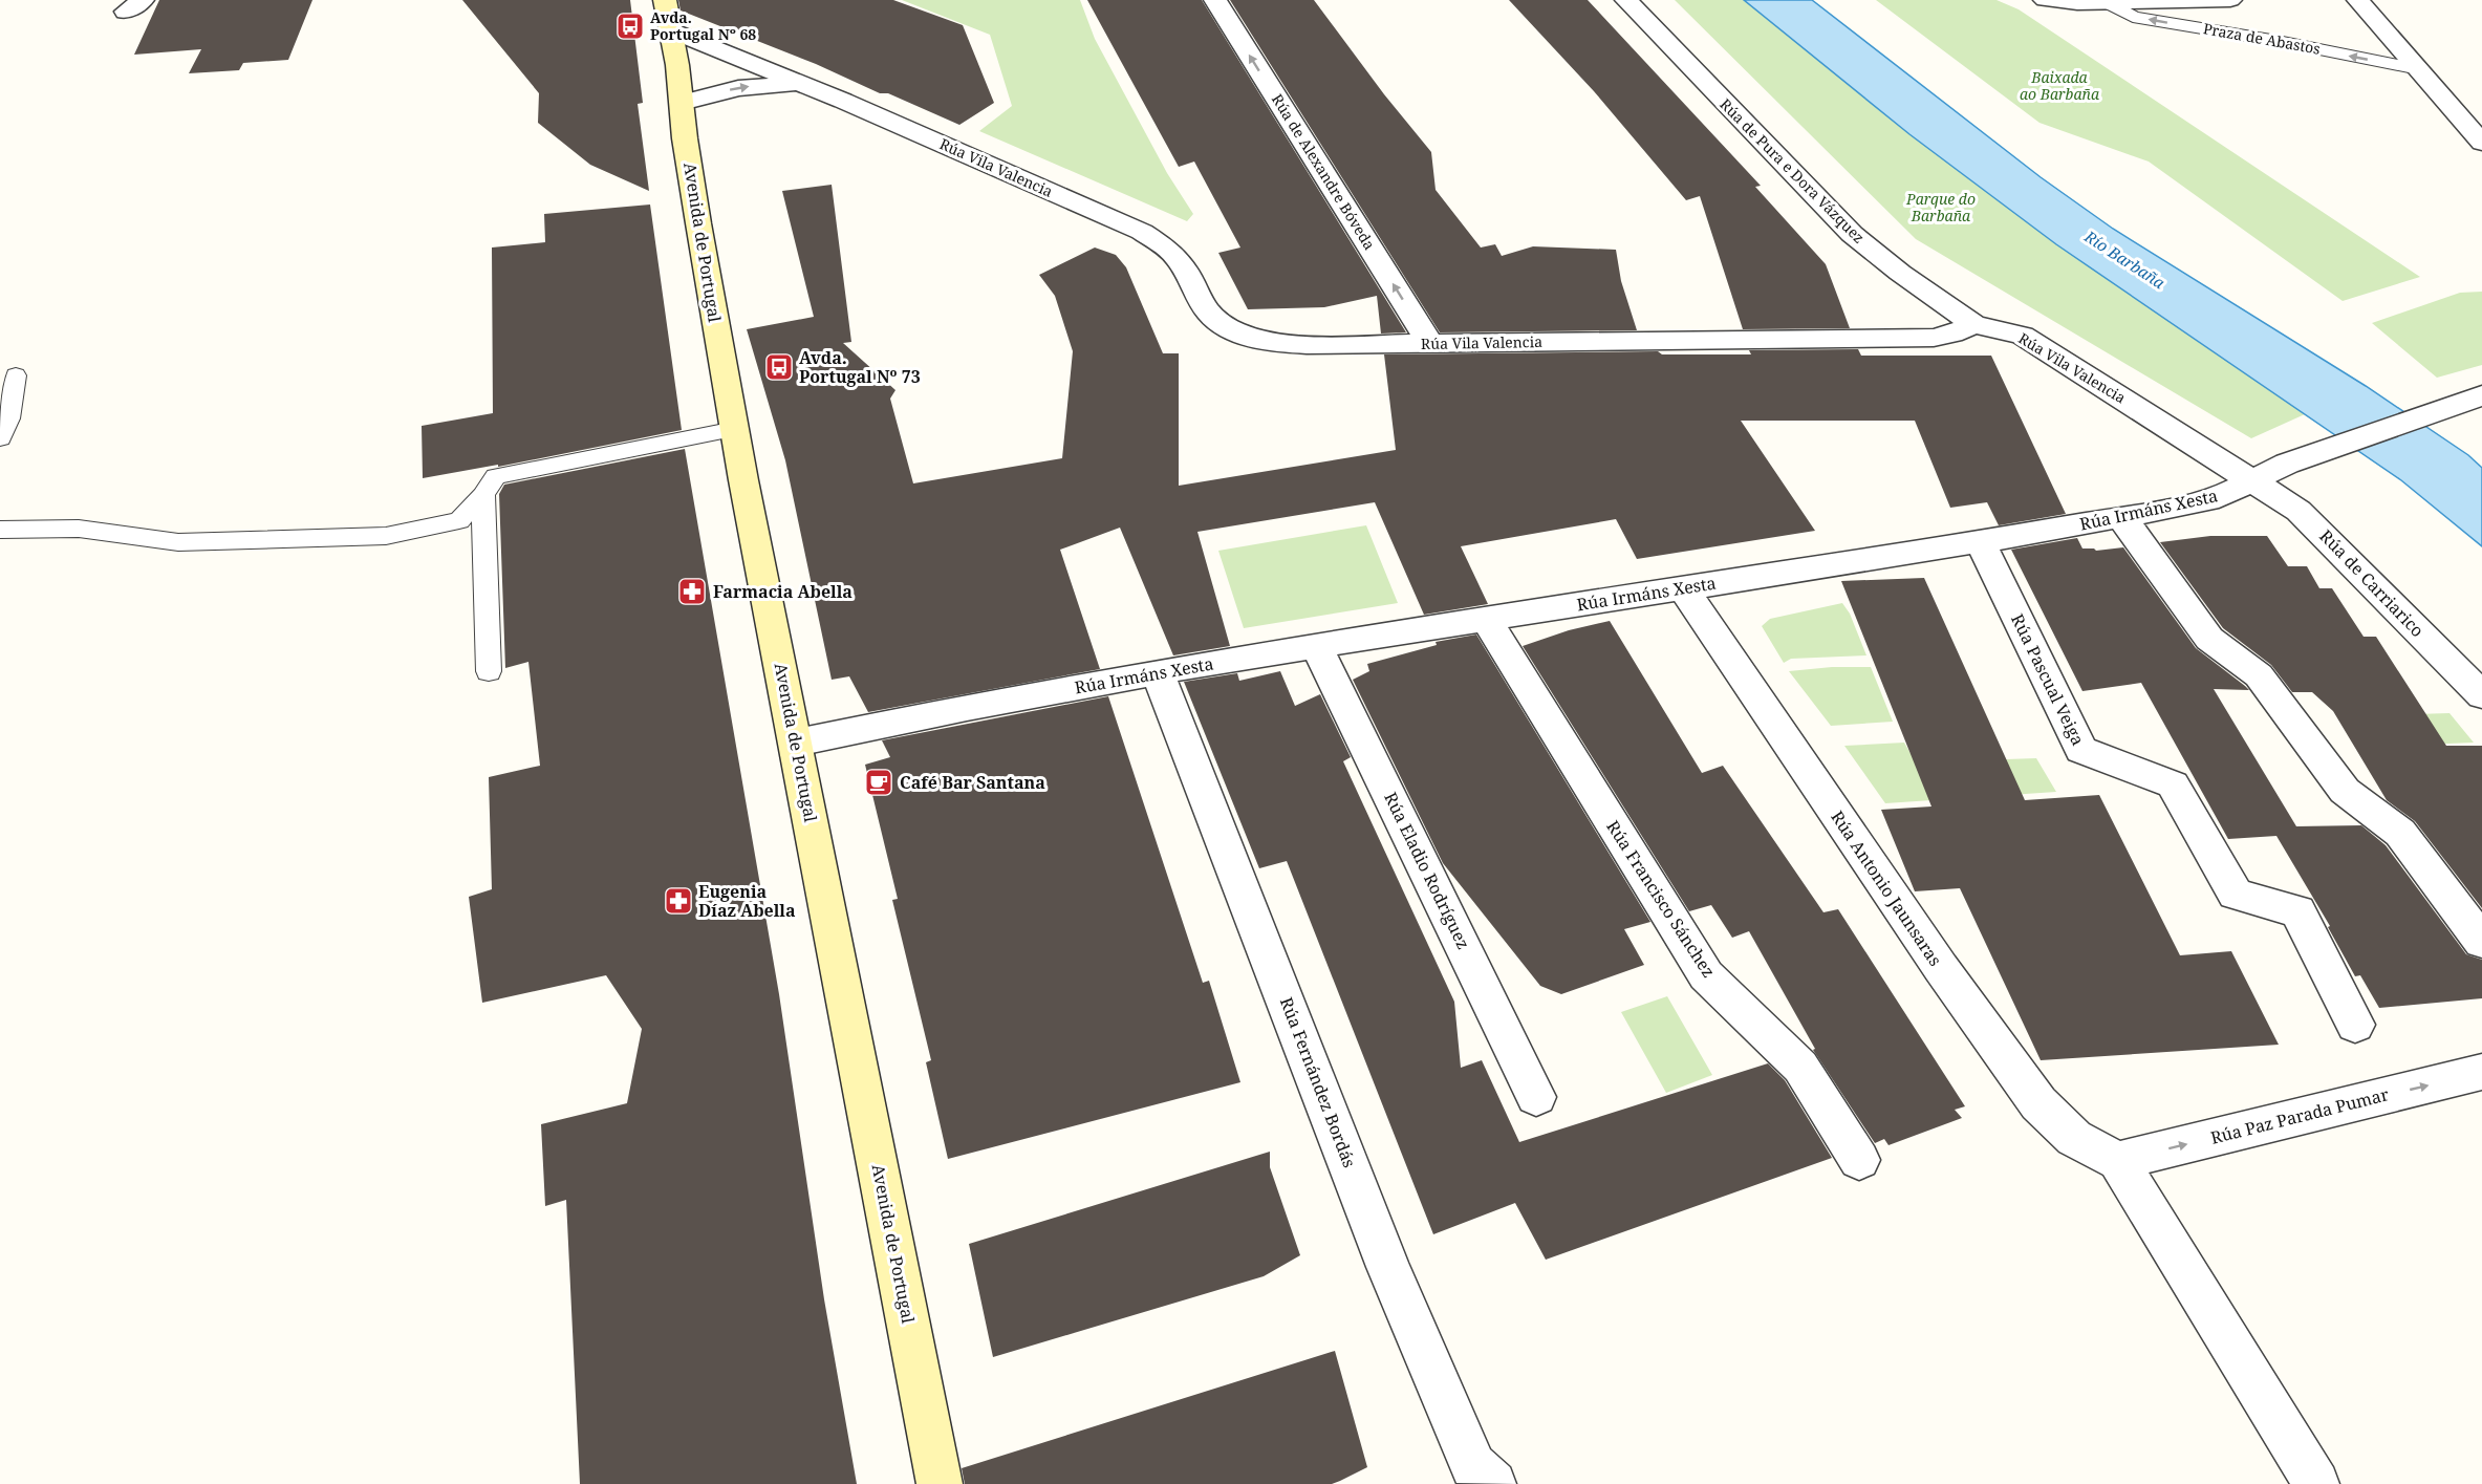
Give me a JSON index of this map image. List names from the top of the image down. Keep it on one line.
{"streets":{"street":["Rúa Vila Valencia","Rúa de Pura e Dora Vázquez","Rúa de Alexandre Bóveda","Avenida de Portugal","Rúa Irmáns Xesta","Rúa de Carriarico","Rúa Pascual Veiga","Rúa Eladio Rodríguez","Rúa Antonio Jaunsaras","Rúa Francisco Sánchez","Rúa Fernández Bordás","Rúa Paz Parada Pumar"],"lane":["Praza de Abastos"]},"crossings":[["Rúa Vila Valencia","Rúa de Pura e Dora Vázquez"],["Rúa Vila Valencia","Rúa de Alexandre Bóveda"],["Rúa Vila Valencia","Avenida de Portugal"],["Rúa Vila Valencia","Rúa Irmáns Xesta"],["Rúa Vila Valencia","Rúa de Carriarico"],["Avenida de Portugal","Rúa Irmáns Xesta"],["Rúa Irmáns Xesta","Rúa de Carriarico"],["Rúa Irmáns Xesta","Rúa Pascual Veiga"],["Rúa Irmáns Xesta","Rúa Eladio Rodríguez"],["Rúa Irmáns Xesta","Rúa Antonio Jaunsaras"],["Rúa Irmáns Xesta","Rúa Francisco Sánchez"],["Rúa Irmáns Xesta","Rúa Fernández Bordás"],["Rúa Antonio Jaunsaras","Rúa Paz Parada Pumar"]],"one_way":["Praza de Abastos","Rúa de Alexandre Bóveda","Rúa Paz Parada Pumar"],"water":["Río Barbaña"],"parks":["Baixada ao Barbaña","Parque do Barbaña"],"places":{"bus stop":["Avda. Portugal Nº 68","Avda. Portugal Nº 73"],"pharmacy":["Farmacia Abella","Eugenia Díaz Abella"],"cafe":["Café Bar Santana"]}}
